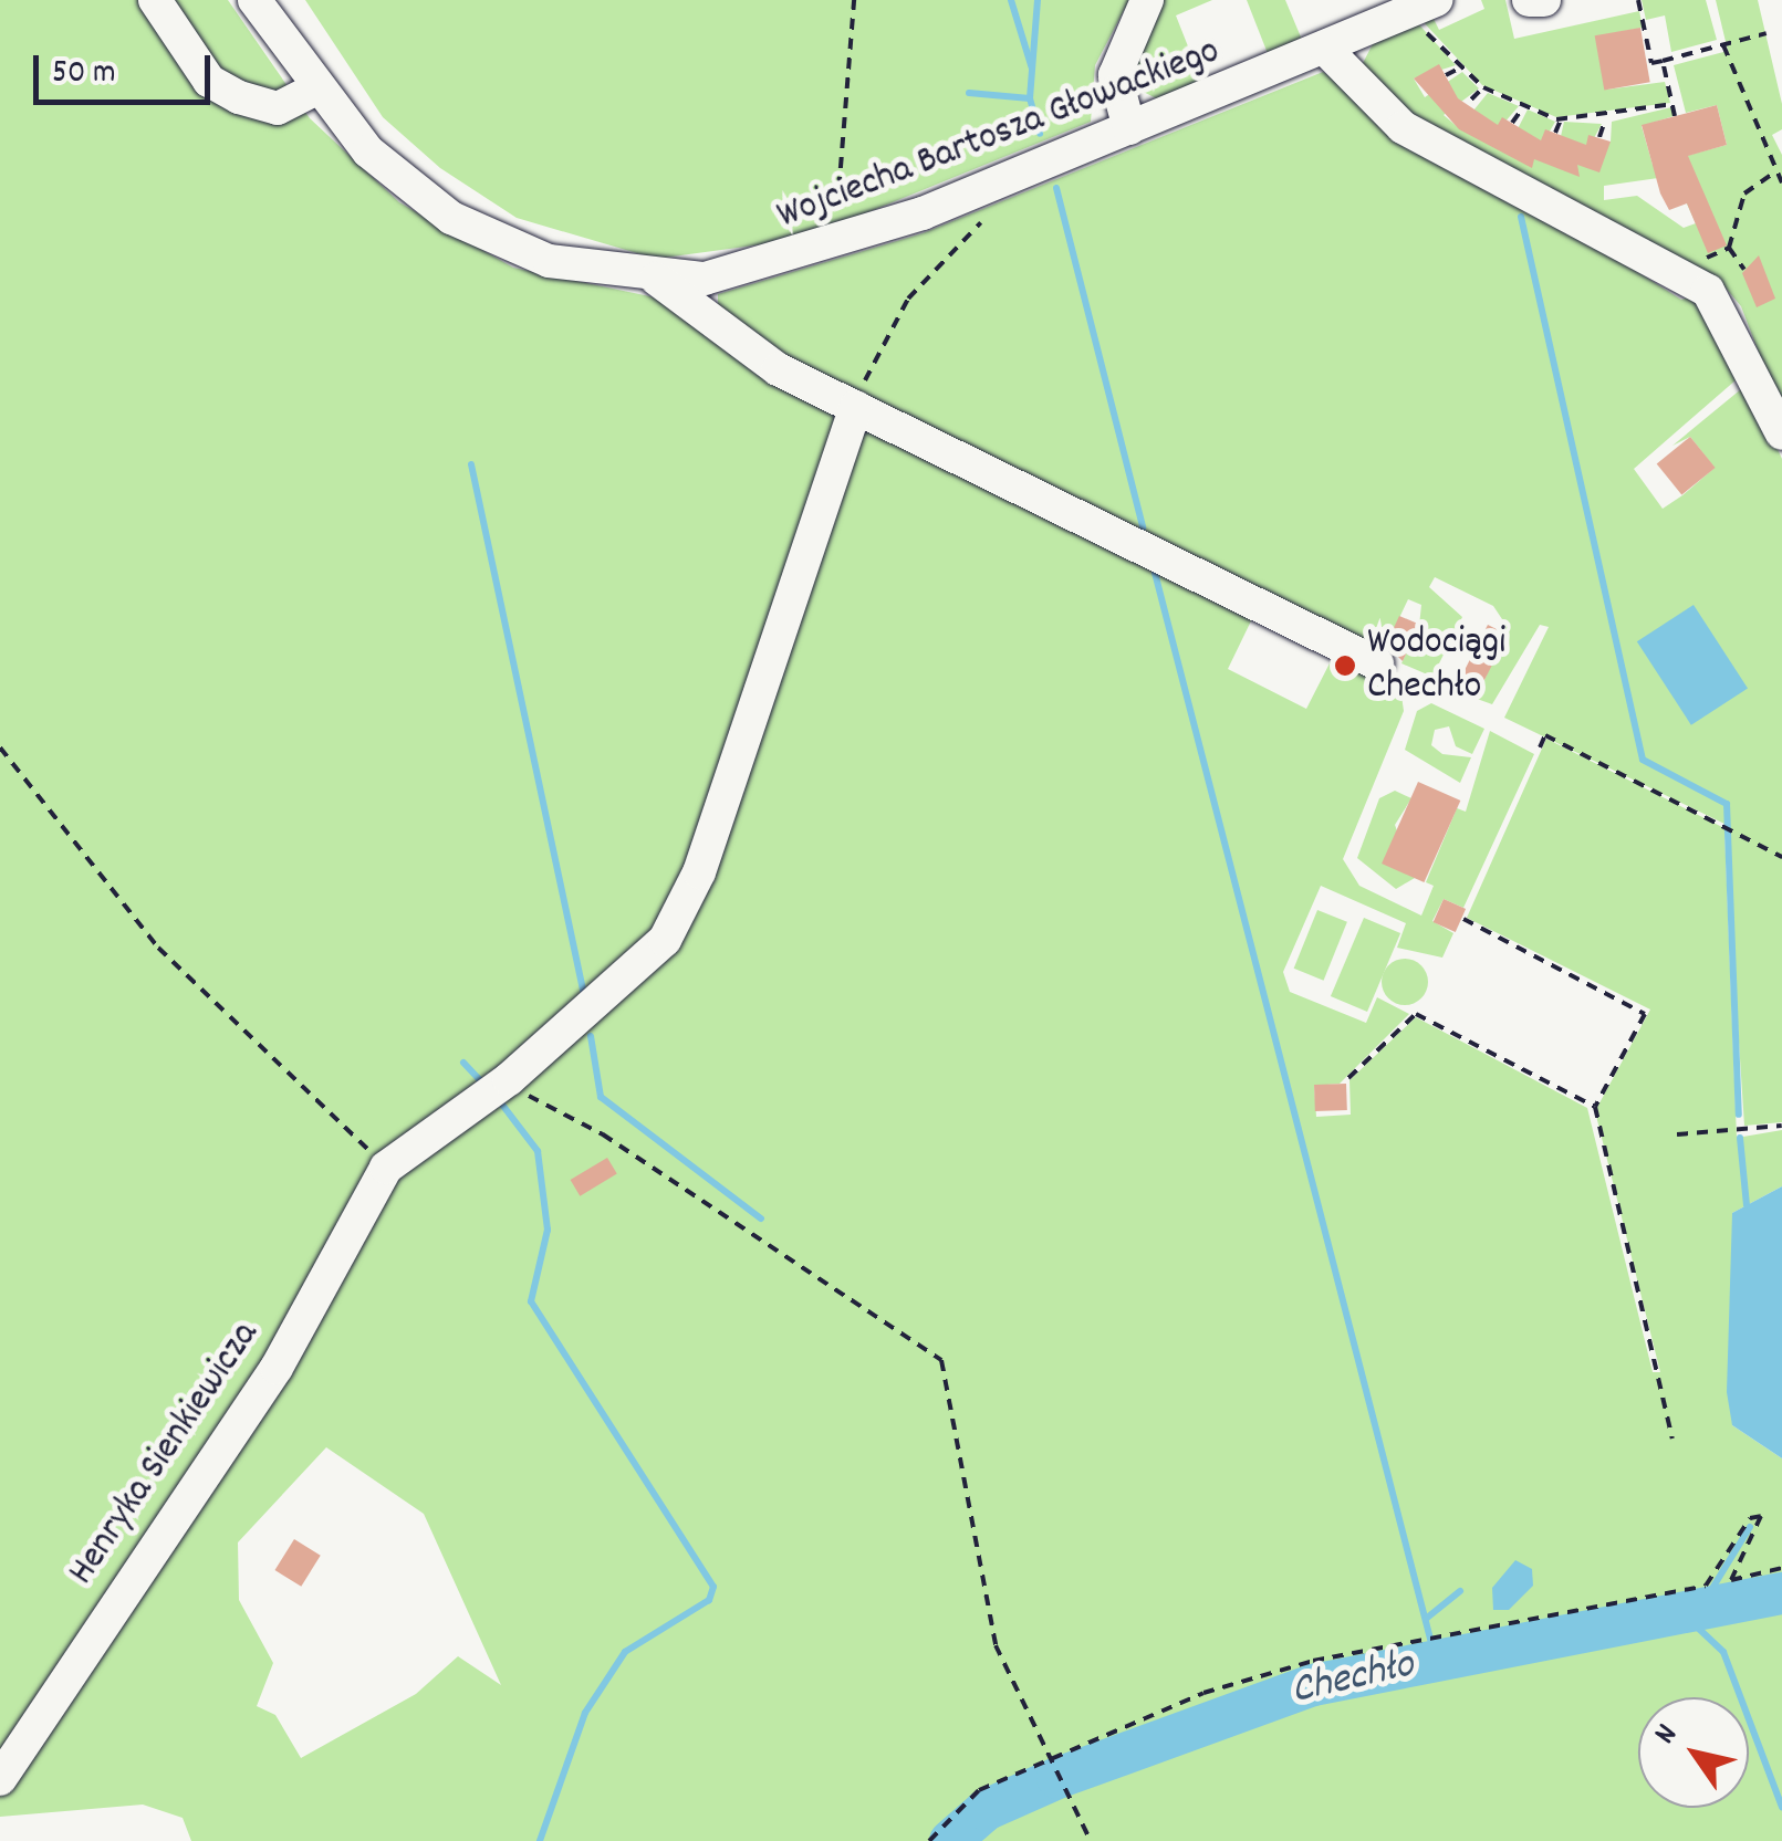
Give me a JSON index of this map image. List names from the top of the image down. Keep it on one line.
{"streets":{"street":["Wojciecha Bartosza Głowackiego","Henryka Sienkiewicza"]},"water":["Chechło"],"places":["Wodociągi Chechło"],"scale_bar":"50 m","north":"top left"}
